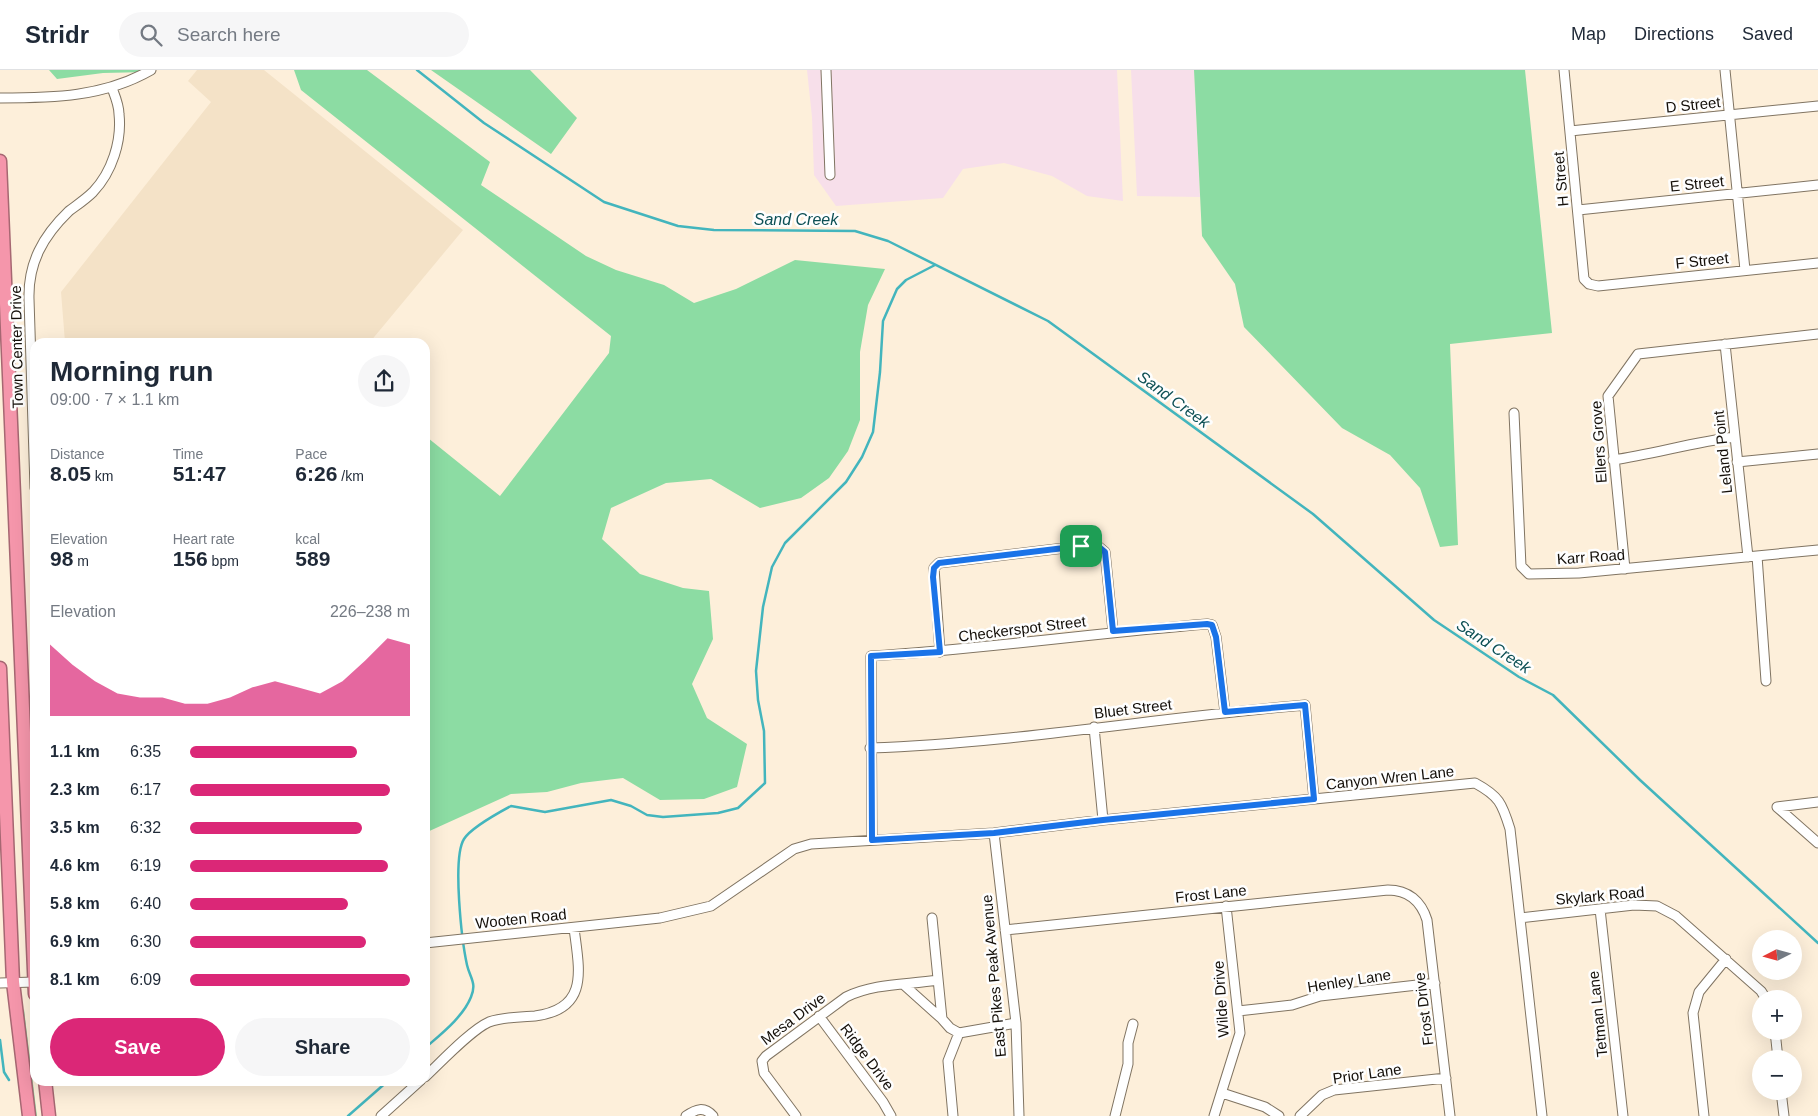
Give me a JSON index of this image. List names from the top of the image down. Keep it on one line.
{"streets":{"street":["D Street","H Street","E Street","F Street","Town Center Drive","Ellers Grove","Leland Point","Karr Road","Checkerspot Street","Bluet Street","Canyon Wren Lane","Frost Lane","Skylark Road","Wooten Road","East Pikes Peak Avenue","Henley Lane","Wilde Drive","Frost Drive","Tetman Lane","Mesa Drive","Ridge Drive","Prior Lane"]},"crossings":[["D Street","H Street"],["H Street","E Street"],["H Street","F Street"],["Ellers Grove","Leland Point"],["Ellers Grove","Karr Road"],["Leland Point","Karr Road"],["Checkerspot Street","Bluet Street"],["Checkerspot Street","Canyon Wren Lane"],["Bluet Street","Canyon Wren Lane"],["Canyon Wren Lane","Skylark Road"],["Canyon Wren Lane","Wooten Road"],["Canyon Wren Lane","East Pikes Peak Avenue"],["Frost Lane","East Pikes Peak Avenue"],["Frost Lane","Wilde Drive"],["Frost Lane","Frost Drive"],["Skylark Road","Tetman Lane"],["Henley Lane","Wilde Drive"],["Henley Lane","Frost Drive"],["Frost Drive","Prior Lane"],["Mesa Drive","Ridge Drive"]],"water":["Sand Creek"],"north":"left","page":{"header":"Stridr","search":"Search here","nav":["Map","Directions","Saved"],"heading":["Morning run","09:00 · 7 × 1.1 km"],"stats":[["Distance","8.05 km"],["Time","51:47"],["Pace","6:26 /km"],["Elevation","98 m"],["Heart rate","156 bpm"],["kcal","589"]],"chart":["Elevation","226–238 m"],"list":[{"name":"1.1 km","note":"6:35"},{"name":"2.3 km","note":"6:17"},{"name":"3.5 km","note":"6:32"},{"name":"4.6 km","note":"6:19"},{"name":"5.8 km","note":"6:40"},{"name":"6.9 km","note":"6:30"},{"name":"8.1 km","note":"6:09"}],"map_buttons":["+","−"],"buttons":["Save","Share"]}}
